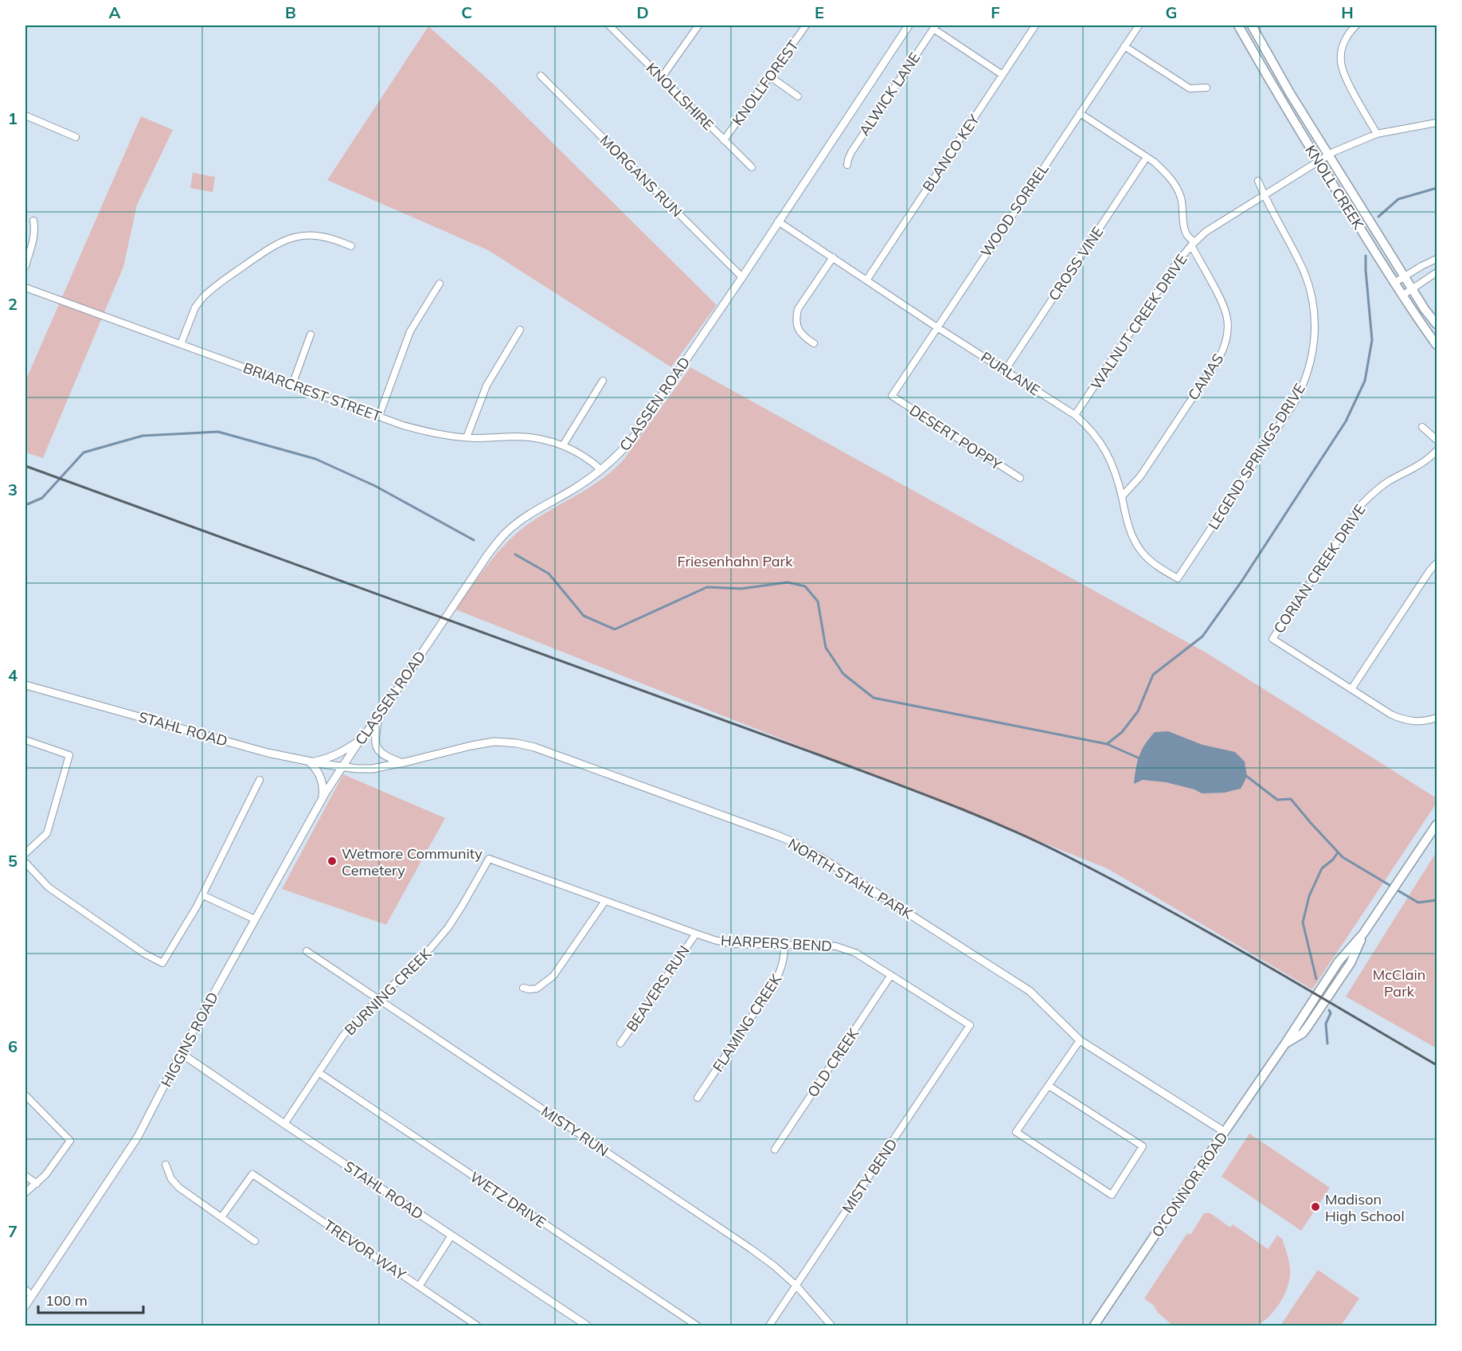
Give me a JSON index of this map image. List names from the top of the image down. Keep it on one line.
{"streets":{"main road":["KNOLL CREEK","O'CONNOR ROAD"],"street":["KNOLLFOREST","ALWICK LANE","KNOLLSHIRE","BLANCO KEY","MORGANS RUN","WOOD SORREL","CROSS VINE","WALNUT CREEK DRIVE","PURLANE","CAMAS","BRIARCREST STREET","CLASSEN ROAD","DESERT POPPY","LEGEND SPRINGS DRIVE","CORIAN CREEK DRIVE","STAHL ROAD","NORTH STAHL PARK","HARPERS BEND","BEAVERS RUN","BURNING CREEK","FLAMING CREEK","HIGGINS ROAD","OLD CREEK","MISTY RUN","MISTY BEND","WETZ DRIVE","TREVOR WAY"]},"crossings":[["KNOLLFOREST","KNOLLSHIRE"],["BLANCO KEY","PURLANE"],["MORGANS RUN","CLASSEN ROAD"],["KNOLL CREEK","WALNUT CREEK DRIVE"],["WOOD SORREL","PURLANE"],["WOOD SORREL","CAMAS"],["WOOD SORREL","DESERT POPPY"],["CROSS VINE","PURLANE"],["CROSS VINE","CAMAS"],["WALNUT CREEK DRIVE","PURLANE"],["WALNUT CREEK DRIVE","CAMAS"],["WALNUT CREEK DRIVE","LEGEND SPRINGS DRIVE"],["PURLANE","CAMAS"],["PURLANE","CLASSEN ROAD"],["PURLANE","LEGEND SPRINGS DRIVE"],["BRIARCREST STREET","CLASSEN ROAD"],["CLASSEN ROAD","STAHL ROAD"],["CLASSEN ROAD","NORTH STAHL PARK"],["CLASSEN ROAD","HIGGINS ROAD"],["STAHL ROAD","NORTH STAHL PARK"],["STAHL ROAD","BURNING CREEK"],["STAHL ROAD","HIGGINS ROAD"],["NORTH STAHL PARK","HIGGINS ROAD"],["NORTH STAHL PARK","O'CONNOR ROAD"],["HARPERS BEND","BEAVERS RUN"],["HARPERS BEND","BURNING CREEK"],["HARPERS BEND","FLAMING CREEK"],["HARPERS BEND","OLD CREEK"],["HARPERS BEND","MISTY BEND"],["BURNING CREEK","MISTY RUN"],["BURNING CREEK","WETZ DRIVE"],["MISTY RUN","MISTY BEND"]],"parks":["Friesenhahn Park","McClain Park"],"places":["Wetmore Community Cemetery","Madison High School"],"scale_bar":"100 m","grid":{"columns":["A","B","C","D","E","F","G","H"],"rows":["1","2","3","4","5","6","7"]}}
